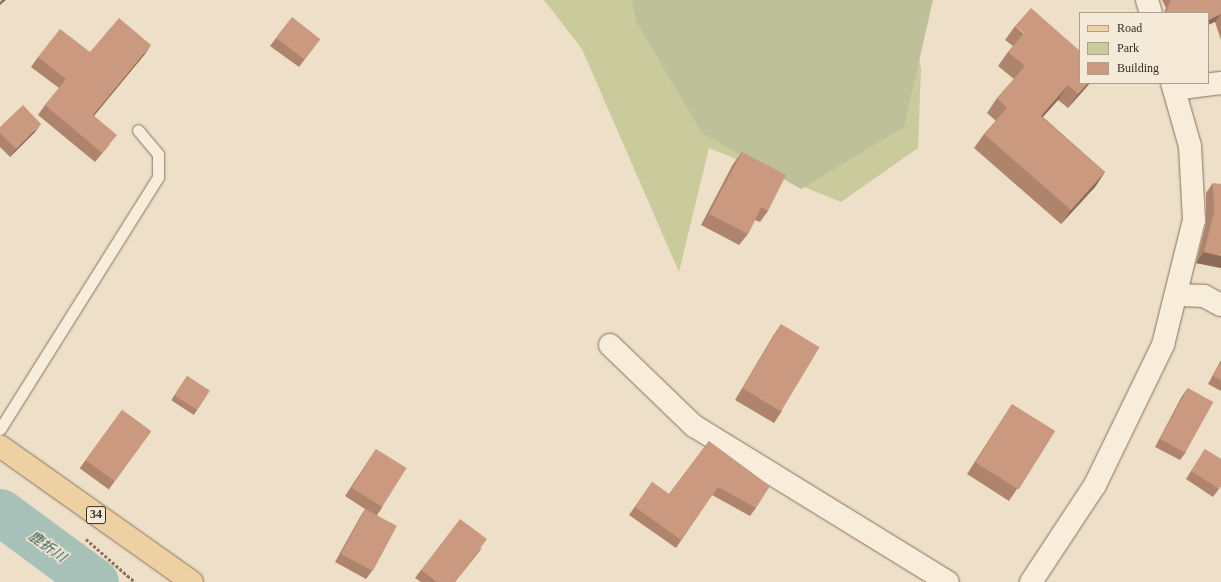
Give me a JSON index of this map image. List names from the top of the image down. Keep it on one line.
{"streets":{"main road":["34"]},"water":["鹿折川"],"legend":["Road","Park","Building"]}
